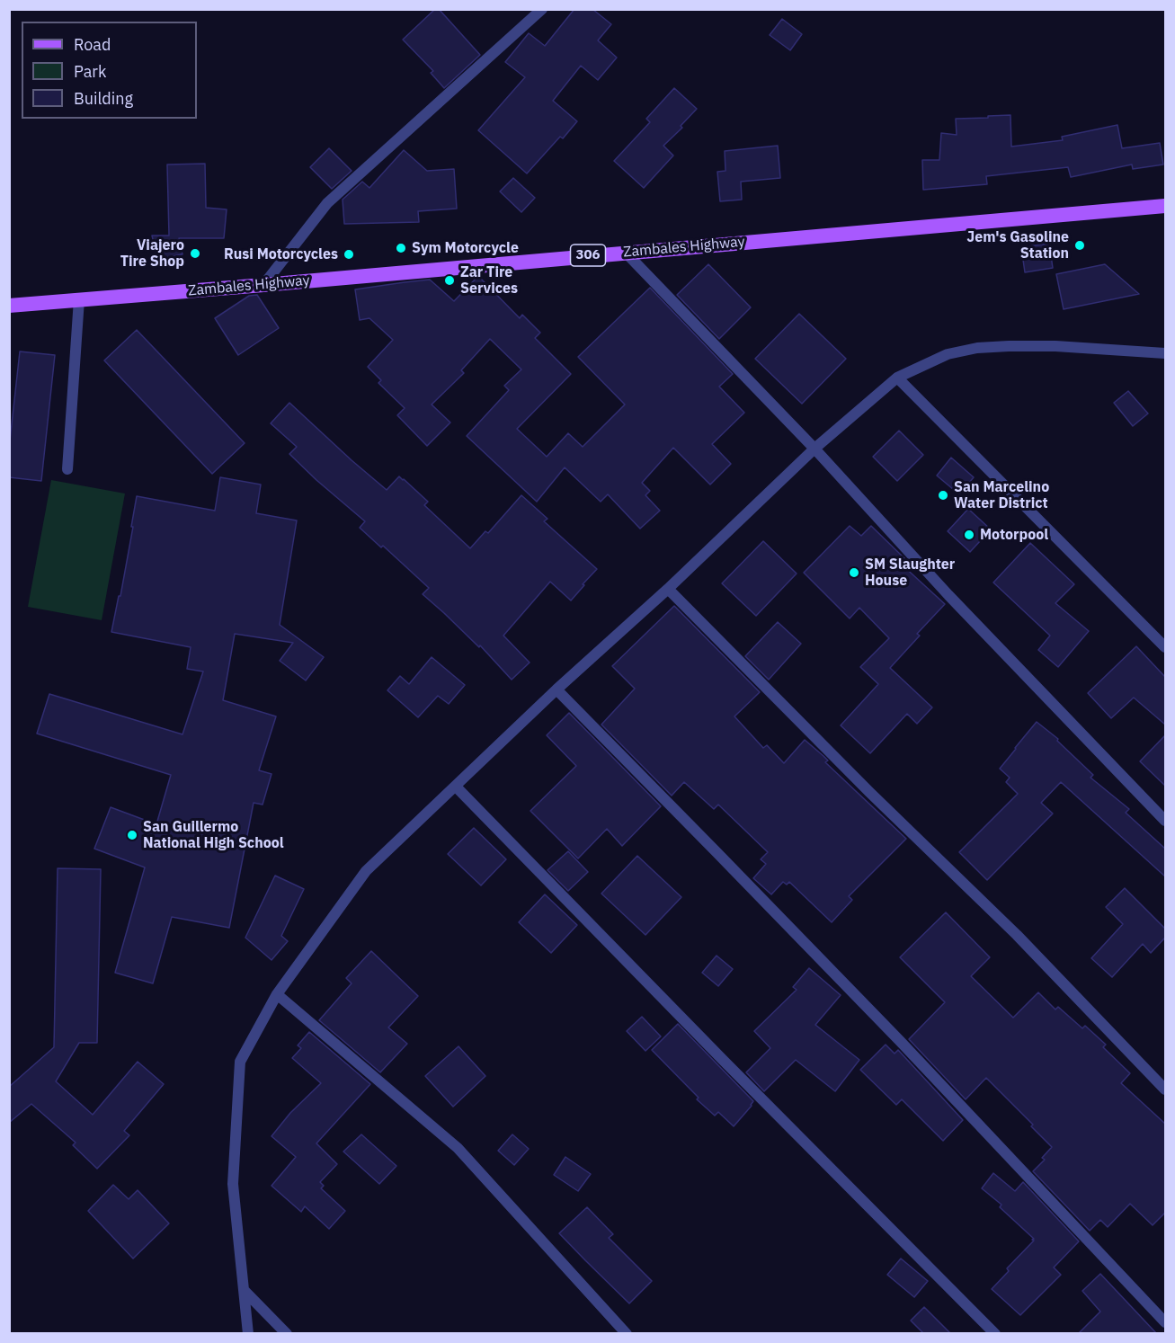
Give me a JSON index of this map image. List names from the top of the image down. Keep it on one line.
{"streets":{"main road":["Zambales Highway","306"]},"places":["Jem's Gasoline Station","Sym Motorcycle","Viajero Tire Shop","Rusi Motorcycles","Zar Tire Services","San Marcelino Water District","Motorpool","SM Slaughter House","San Guillermo National High School"],"legend":["Road","Park","Building"]}
